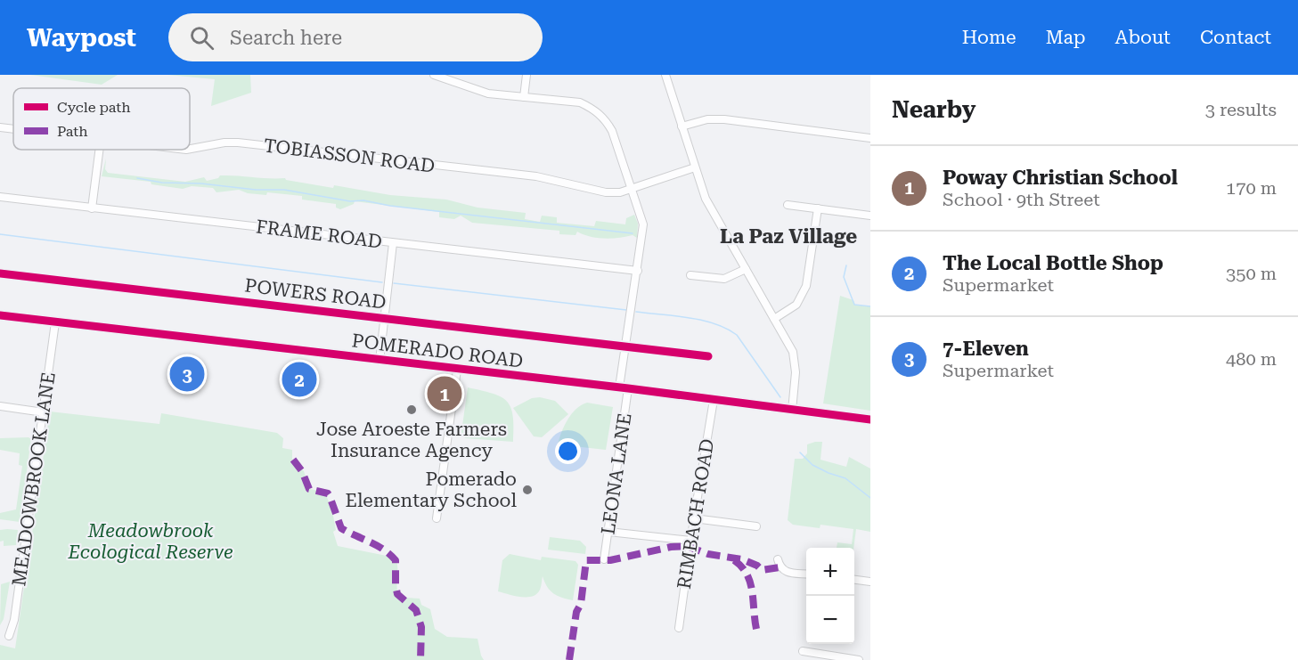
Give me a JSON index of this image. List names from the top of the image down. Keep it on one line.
{"streets":{"main road":["POMERADO ROAD"],"street":["TOBIASSON ROAD","FRAME ROAD","POWERS ROAD","LEONA LANE","MEADOWBROOK LANE","RIMBACH ROAD"]},"crossings":[["TOBIASSON ROAD","LEONA LANE"],["FRAME ROAD","LEONA LANE"],["POWERS ROAD","LEONA LANE"],["POMERADO ROAD","LEONA LANE"],["POMERADO ROAD","MEADOWBROOK LANE"],["POMERADO ROAD","RIMBACH ROAD"]],"districts":["La Paz Village"],"parks":["Meadowbrook Ecological Reserve"],"places":["Jose Aroeste Farmers Insurance Agency","Pomerado Elementary School"],"legend":["Cycle path","Path"],"page":{"header":"Waypost","search":"Search here","nav":["Home","Map","About","Contact"],"heading":["Nearby","3 results"],"list":[{"mark":"1","name":"Poway Christian School","note":"School · 9th Street","value":"170 m"},{"mark":"2","name":"The Local Bottle Shop","note":"Supermarket","value":"350 m"},{"mark":"3","name":"7-Eleven","note":"Supermarket","value":"480 m"}],"pins":["3","2","1"],"map_buttons":["+","−"]}}
